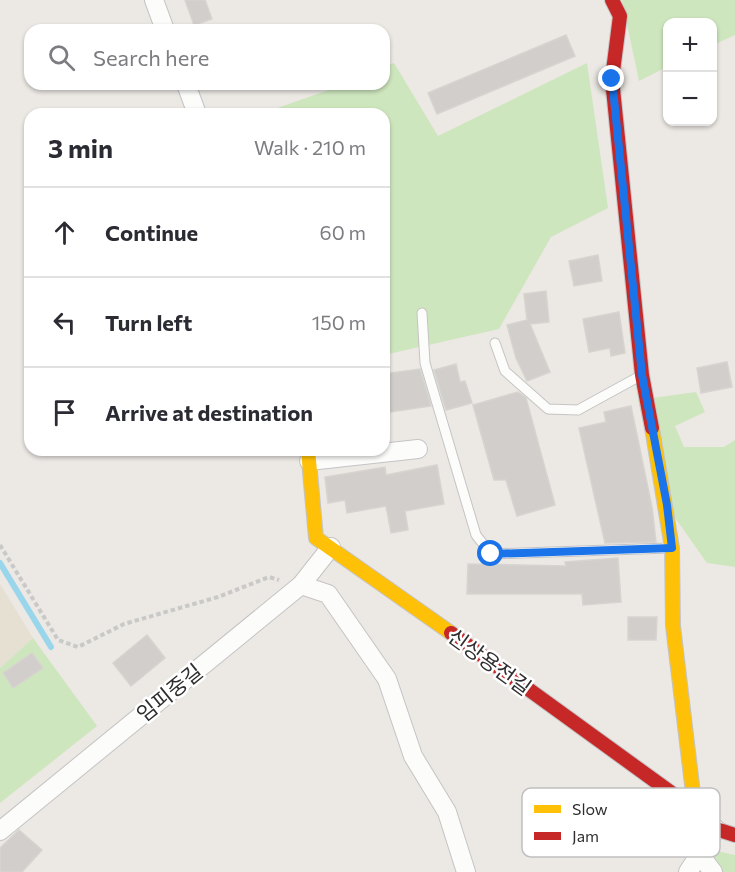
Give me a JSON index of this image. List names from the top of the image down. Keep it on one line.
{"streets":{"street":["신상용전길","임피중길"]},"crossings":[["신상용전길","임피중길"]],"legend":["Slow","Jam"],"page":{"map_buttons":["+","−"],"search":"Search here","heading":["3 min","Walk · 210 m"],"list":[["Continue","60 m"],["Turn left","150 m"],"Arrive at destination"]}}
